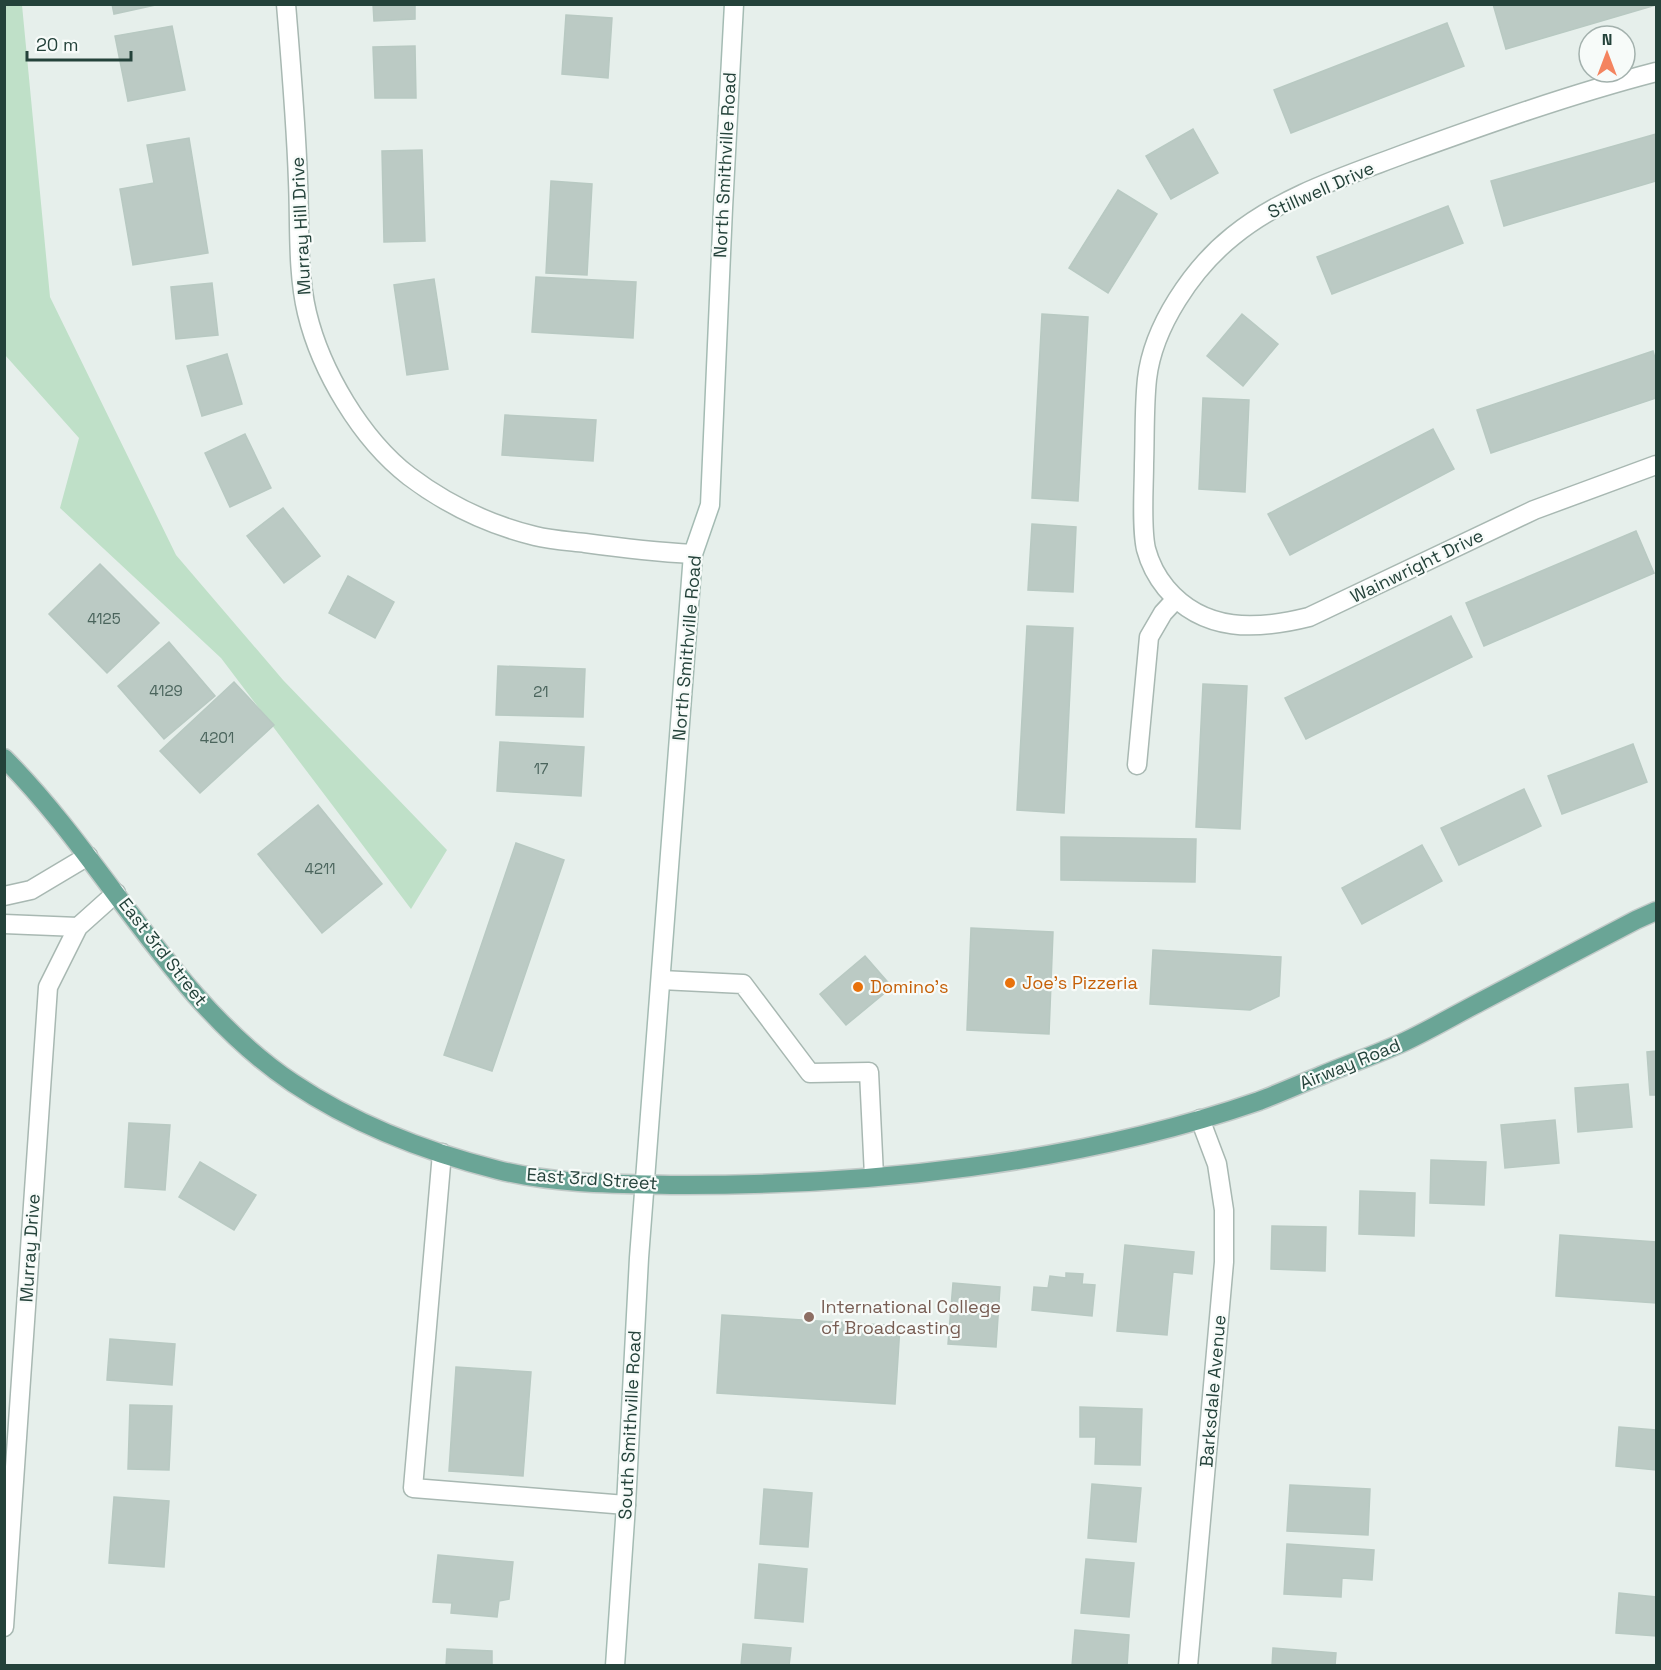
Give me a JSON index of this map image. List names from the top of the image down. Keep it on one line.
{"streets":{"main road":["East 3rd Street","Airway Road"],"street":["North Smithville Road","Stillwell Drive","Murray Hill Drive","Wainwright Drive","Murray Drive","Barksdale Avenue","South Smithville Road"]},"crossings":[["North Smithville Road","Murray Hill Drive"],["North Smithville Road","East 3rd Street"],["North Smithville Road","South Smithville Road"],["Stillwell Drive","Wainwright Drive"],["East 3rd Street","Airway Road"],["East 3rd Street","Murray Drive"],["East 3rd Street","South Smithville Road"],["Airway Road","Barksdale Avenue"]],"places":["Joe's Pizzeria","Domino's","International College of Broadcasting"],"house_numbers":["4125","4129","21","4201","17","4211"],"scale_bar":"20 m","north":"top"}
